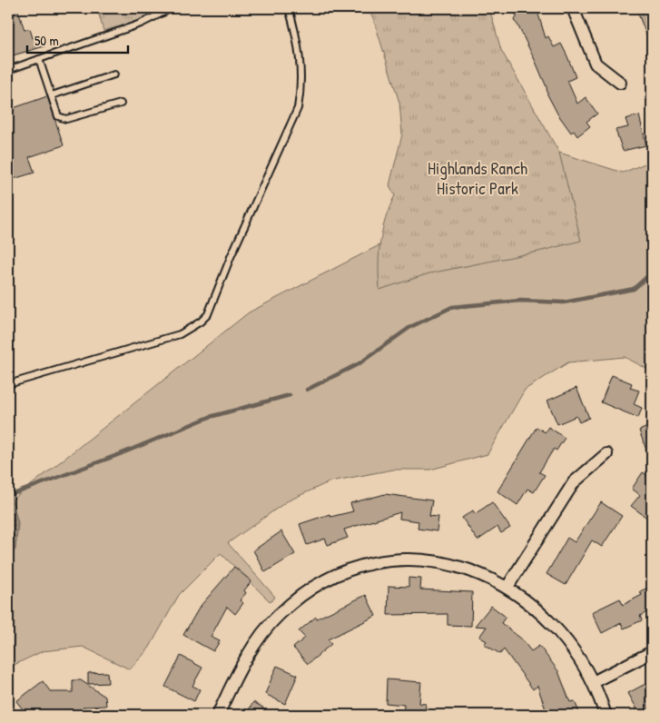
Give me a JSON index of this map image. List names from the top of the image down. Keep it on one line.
{"parks":["Highlands Ranch Historic Park"],"scale_bar":"50 m"}
